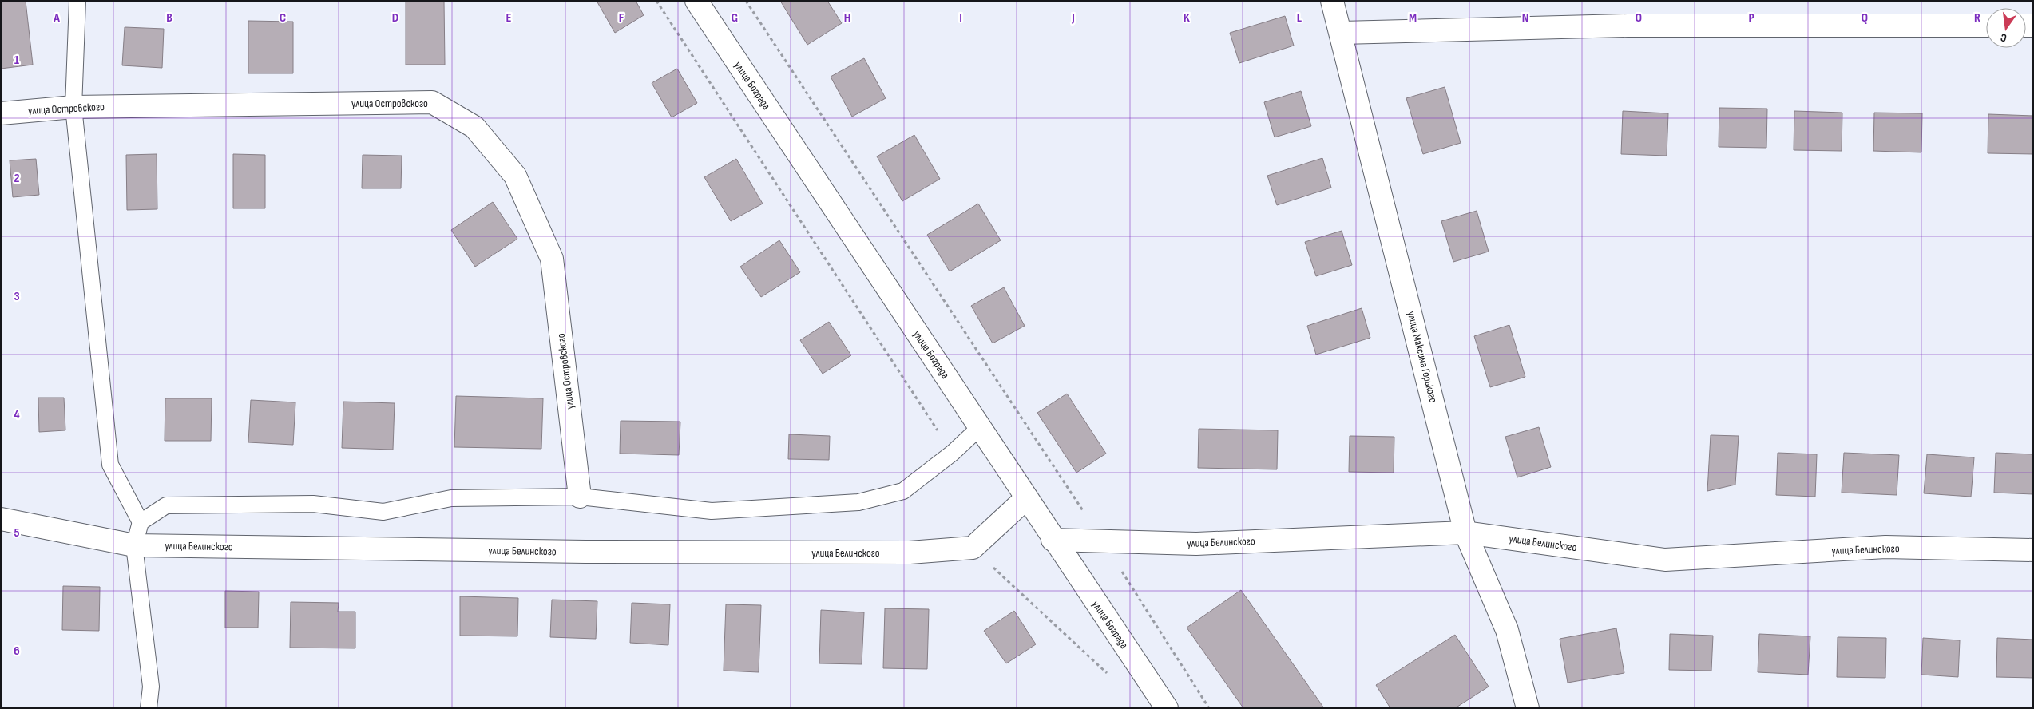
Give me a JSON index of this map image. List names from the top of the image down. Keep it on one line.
{"streets":{"street":["улица Бограда","улица Островского","улица Максима Горького","улица Белинского"]},"crossings":[["улица Бограда","улица Белинского"],["улица Максима Горького","улица Белинского"]],"north":"bottom","grid":{"columns":["A","B","C","D","E","F","G","H","I","J","K","L","M","N","O","P","Q","R"],"rows":["1","2","3","4","5","6"]}}
